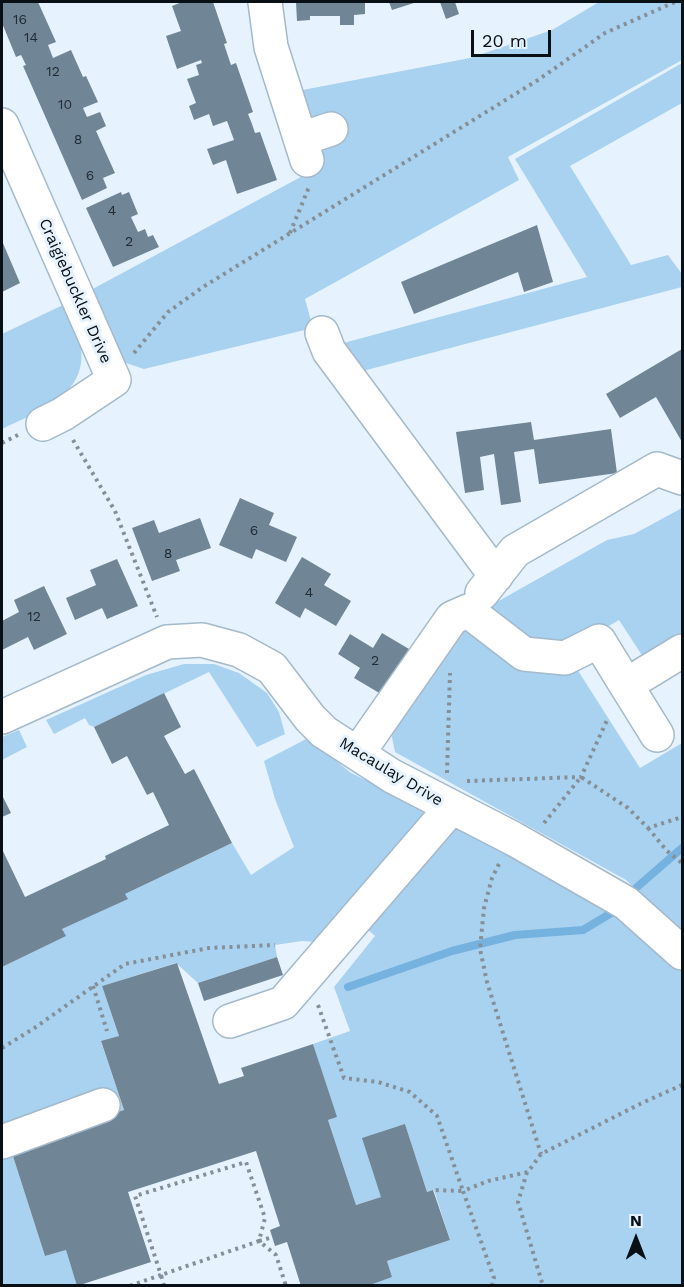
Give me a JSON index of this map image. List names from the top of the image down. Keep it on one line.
{"streets":{"street":["Craigiebuckler Drive","Macaulay Drive"]},"house_numbers":["16","14","12","10","8","6","4","2","6","8","4","12","2"],"scale_bar":"20 m","north":"top"}
